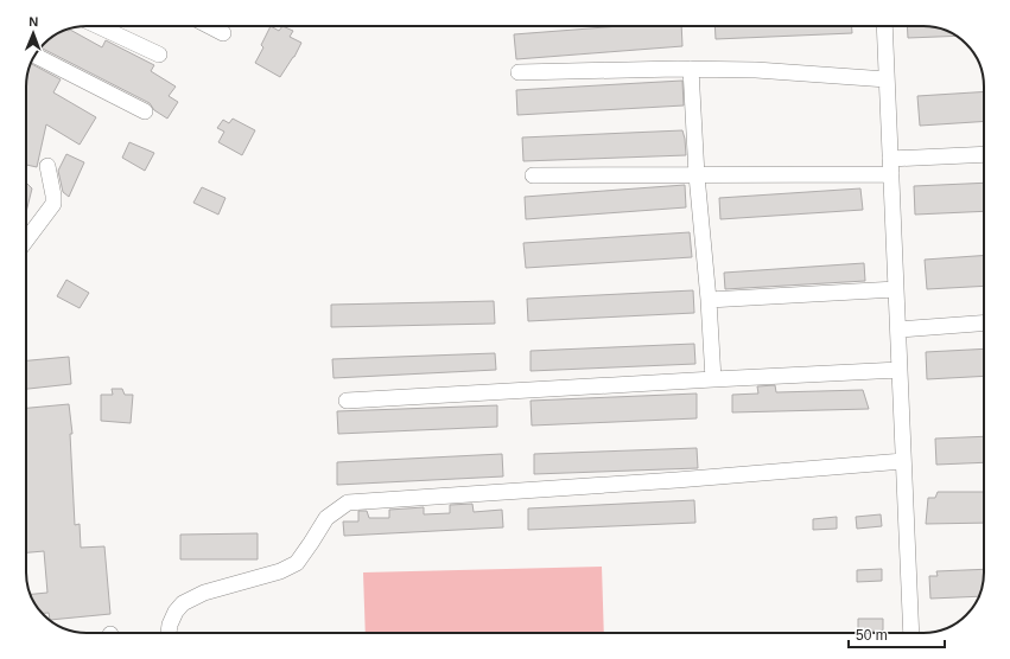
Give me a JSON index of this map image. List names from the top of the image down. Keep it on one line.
{"scale_bar":"50 m","north":"top"}
